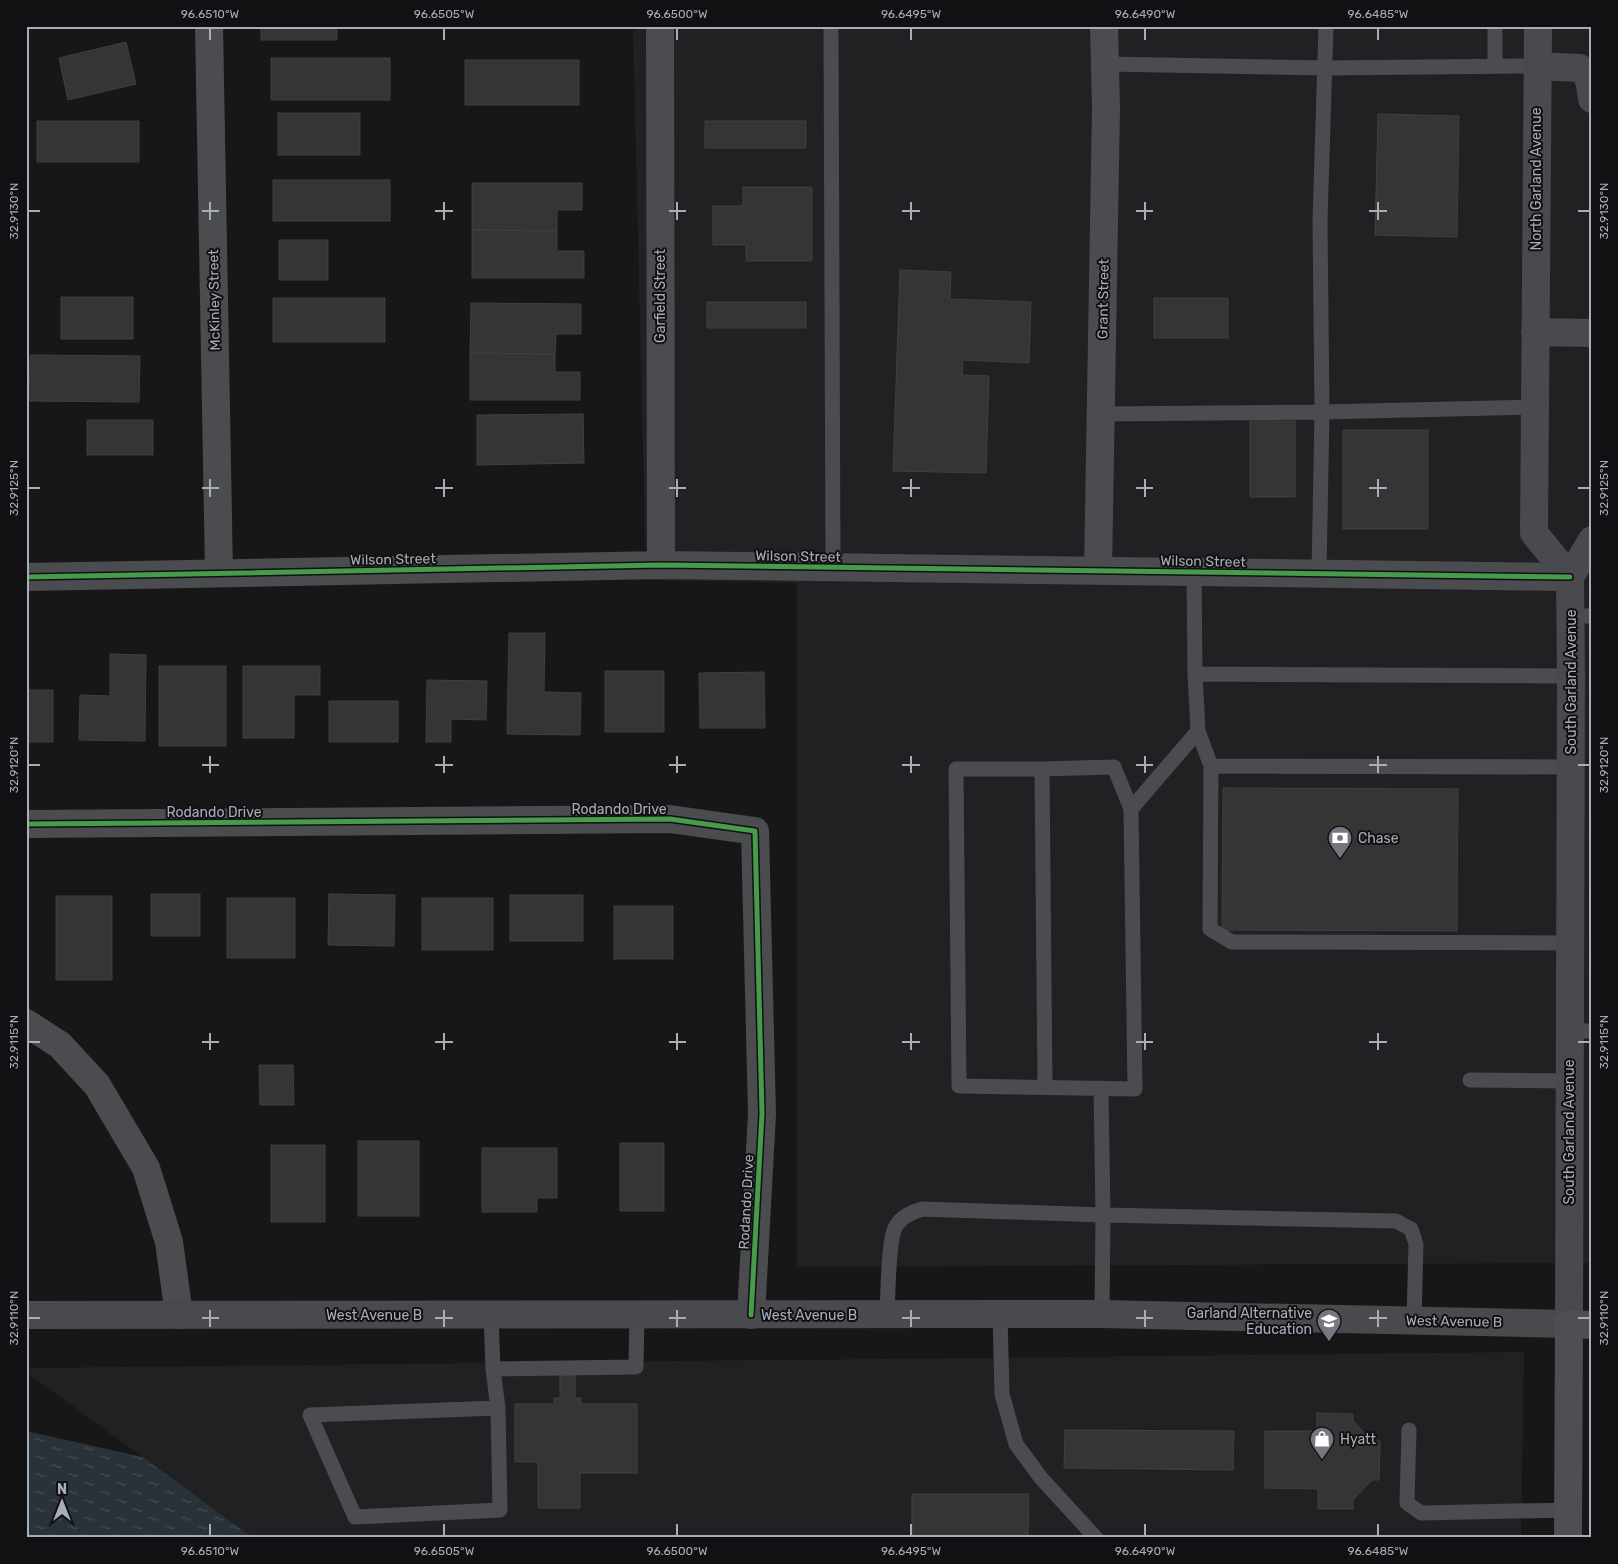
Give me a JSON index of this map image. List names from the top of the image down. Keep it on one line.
{"streets":{"main road":["North Garland Avenue","South Garland Avenue","West Avenue B"],"street":["Garfield Street","Grant Street","McKinley Street","Wilson Street","Rodando Drive"]},"crossings":[["Garfield Street","Wilson Street"],["Grant Street","Wilson Street"],["McKinley Street","Wilson Street"],["Wilson Street","South Garland Avenue"],["South Garland Avenue","West Avenue B"],["Rodando Drive","West Avenue B"]],"places":{"bank":["Chase"],"school or university":["Garland Alternative Education"],"shop":["Hyatt"]},"north":"top","coordinates":["96.6510°W","96.6505°W","96.6500°W","96.6495°W","96.6490°W","96.6485°W","32.9130°N","32.9125°N","32.9120°N","32.9115°N","32.9110°N"]}
